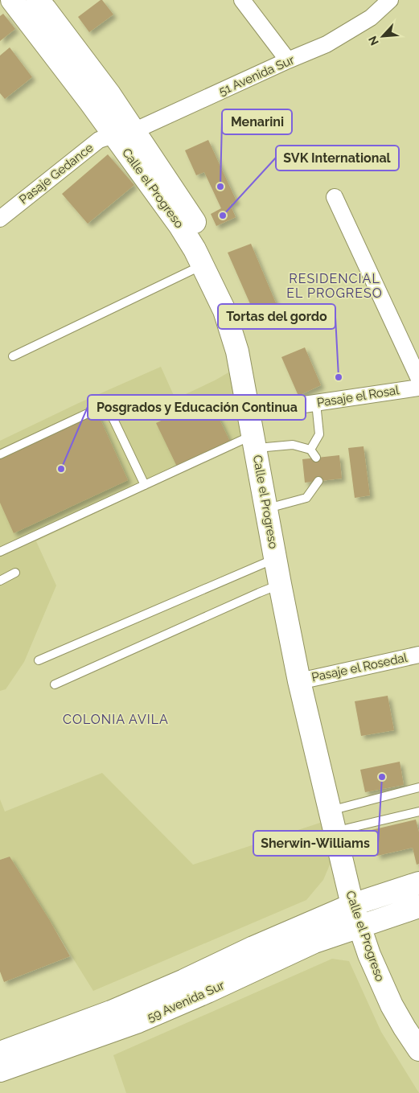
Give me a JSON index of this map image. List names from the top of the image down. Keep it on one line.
{"streets":{"street":["51 Avenida Sur","Pasaje Gedance","Calle el Progreso","Pasaje el Rosal","Pasaje el Rosedal","59 Avenida Sur"]},"crossings":[["51 Avenida Sur","Pasaje Gedance"],["51 Avenida Sur","Calle el Progreso"],["Pasaje Gedance","Calle el Progreso"],["Calle el Progreso","Pasaje el Rosal"],["Calle el Progreso","Pasaje el Rosedal"],["Calle el Progreso","59 Avenida Sur"]],"districts":["RESIDENCIAL EL PROGRESO","COLONIA AVILA"],"places":["Menarini","SVK International","Tortas del gordo","Posgrados y Educación Continua","Sherwin-Williams"],"north":"bottom left"}
